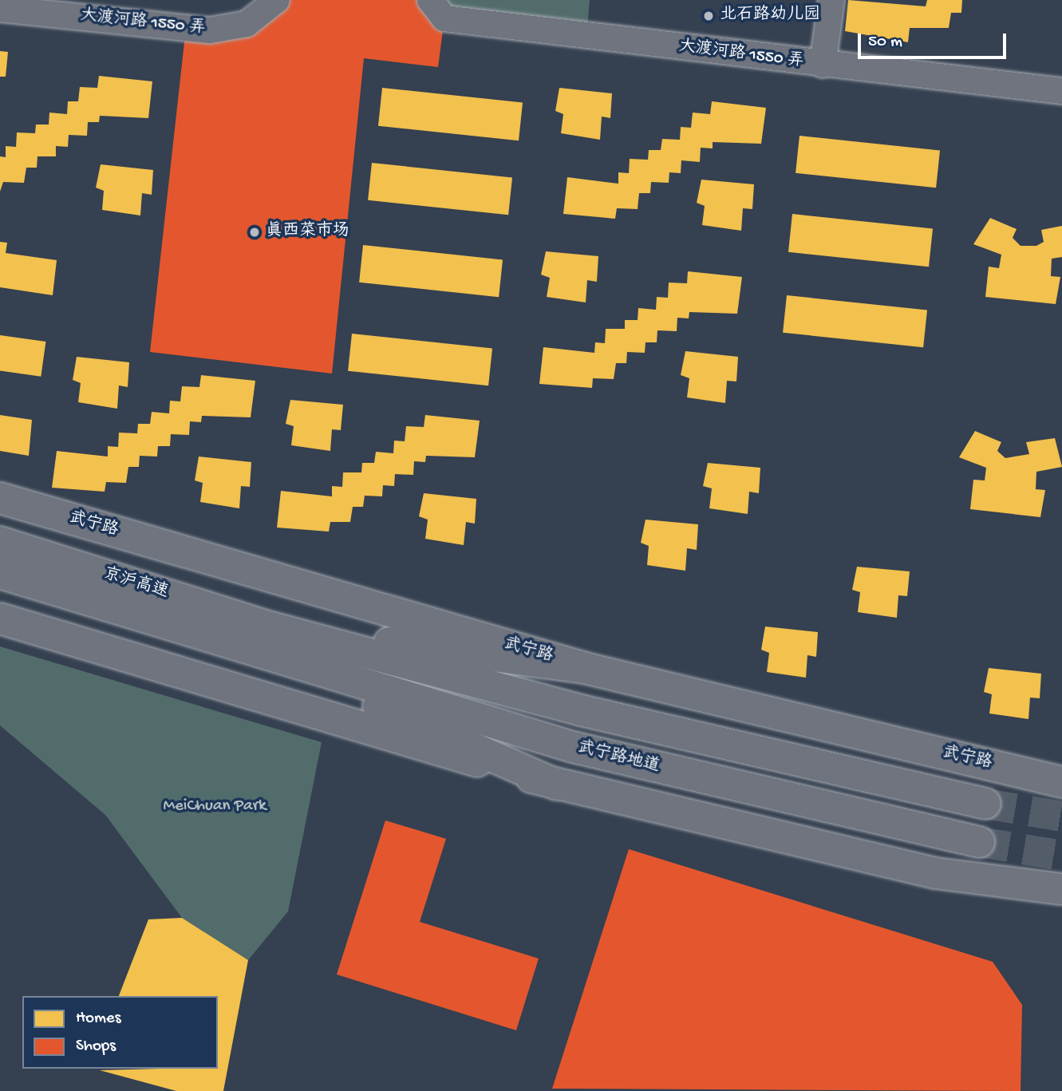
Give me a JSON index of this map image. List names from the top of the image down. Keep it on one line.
{"streets":{"main road":["武宁路","京沪高速","武宁路地道"],"street":["大渡河路 1550 弄"]},"crossings":[["京沪高速","武宁路地道"]],"parks":["MeiChuan Park"],"places":["北石路幼儿园","真西菜市场"],"legend":["Homes","Shops"],"scale_bar":"50 m"}
